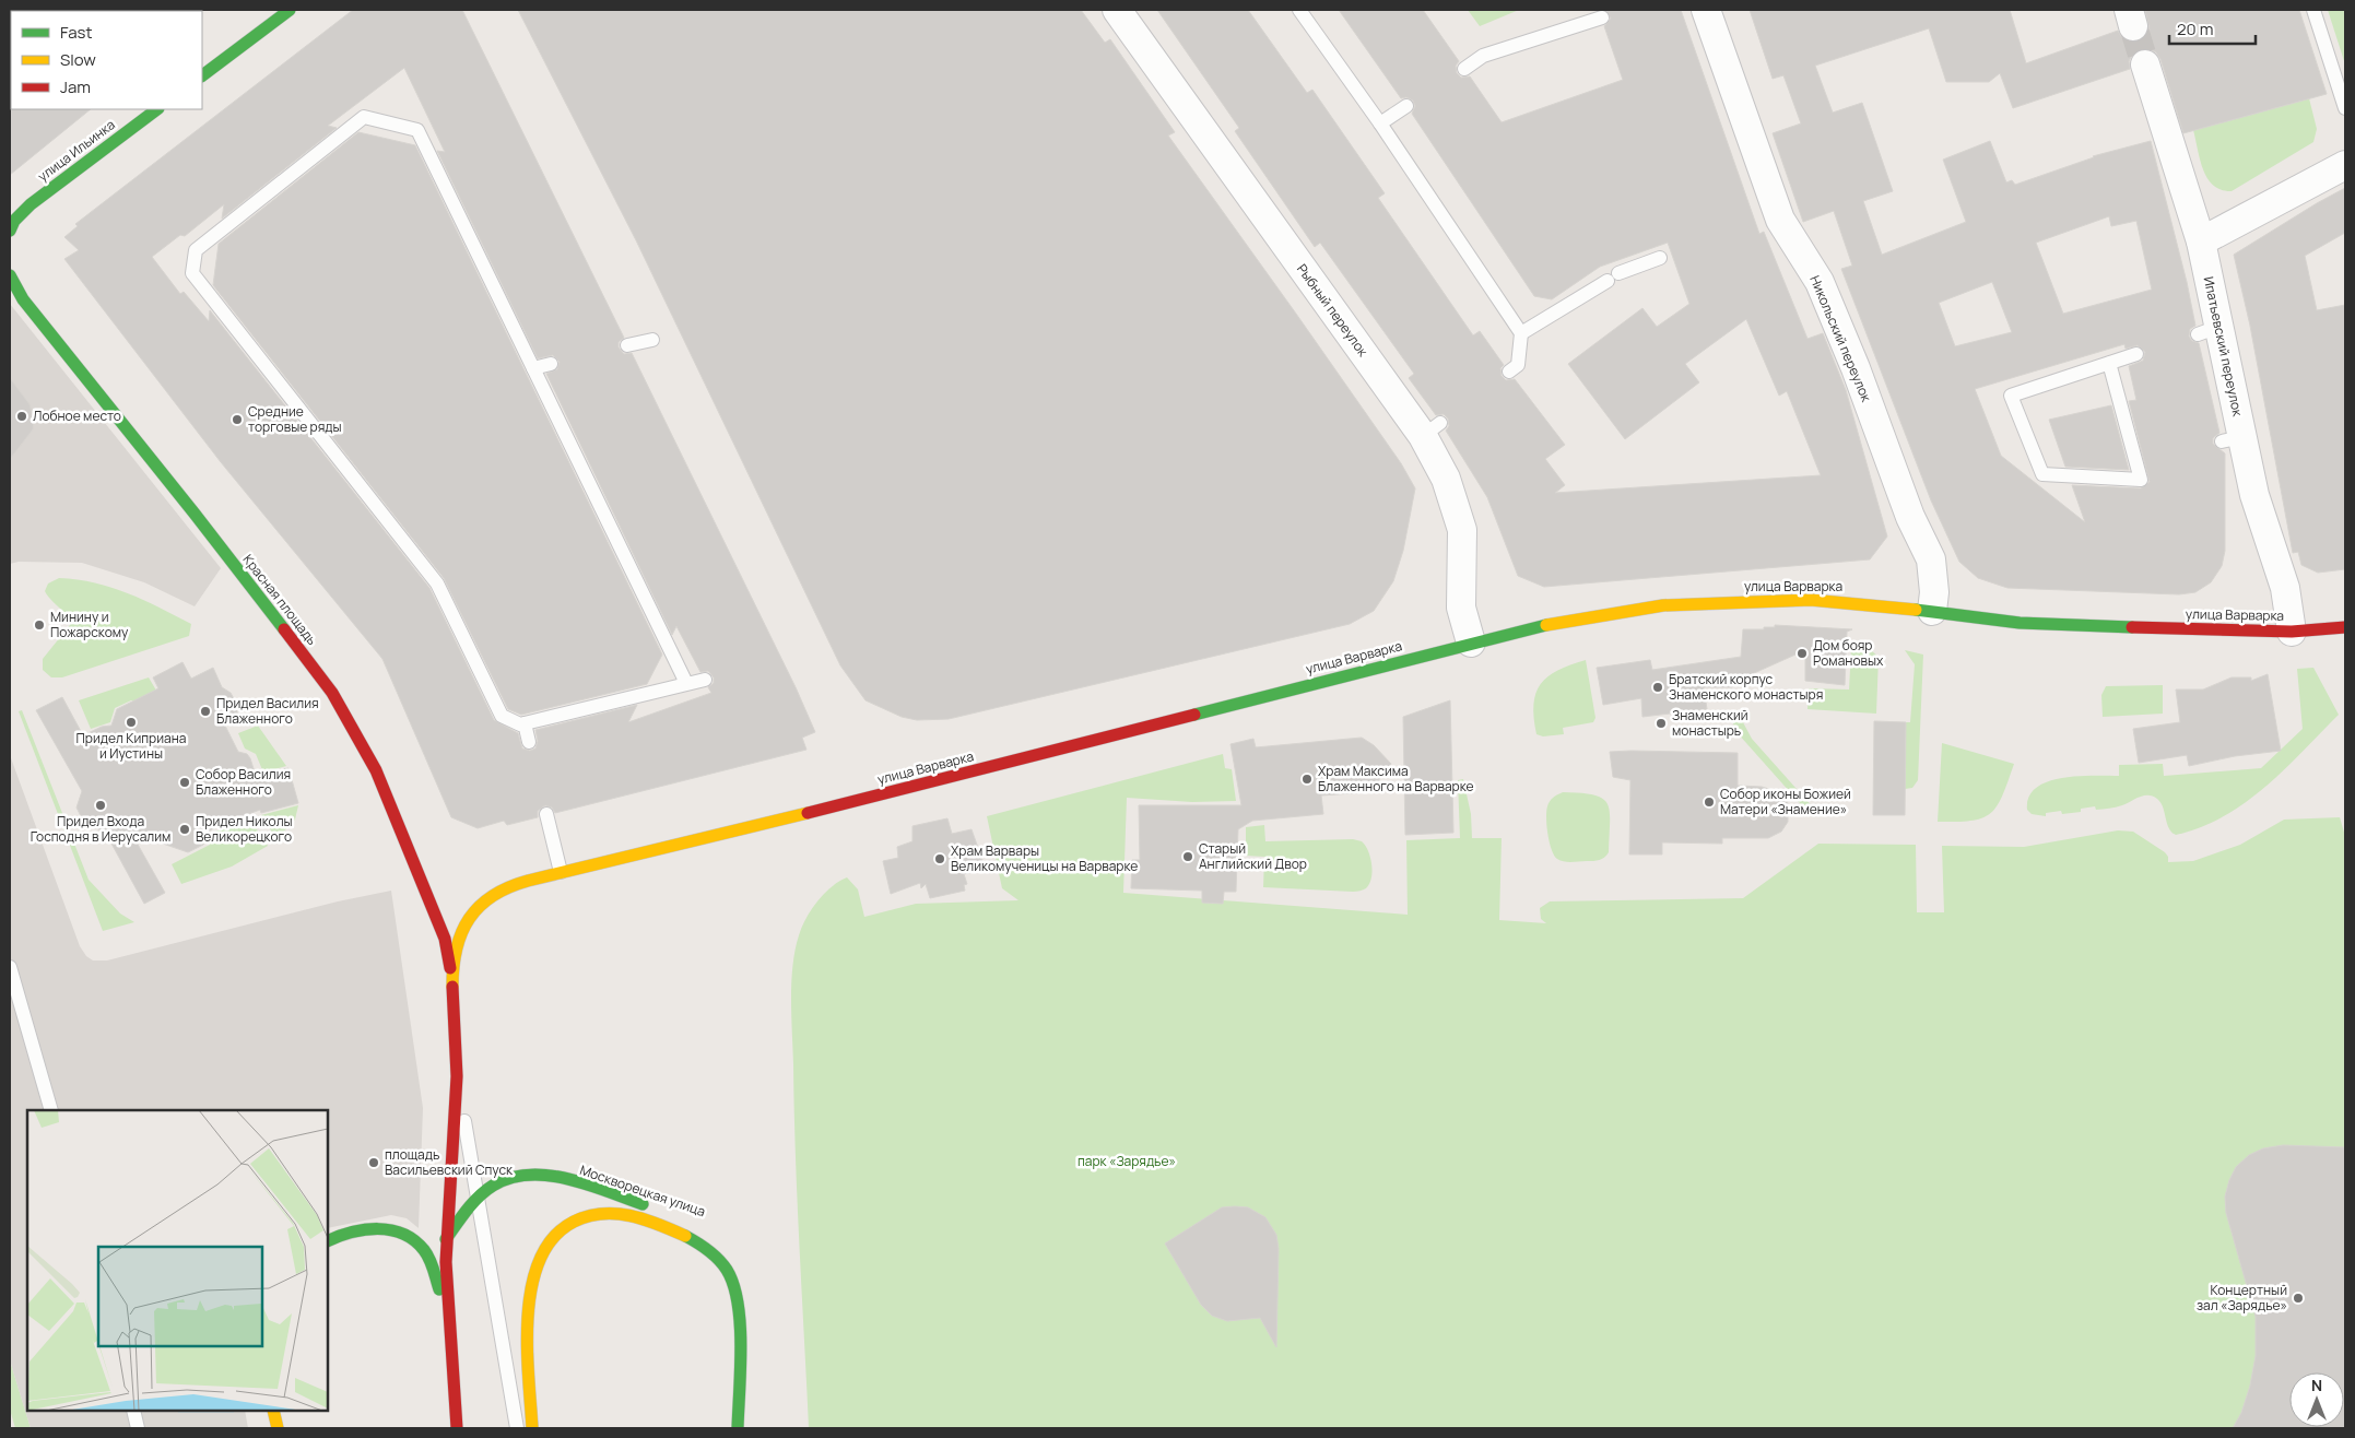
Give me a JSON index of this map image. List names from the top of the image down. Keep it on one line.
{"streets":{"street":["улица Ильинка","Рыбный переулок","Никольский переулок","Ипатьевский переулок","улица Варварка","Красная площадь","Москворецкая улица"]},"crossings":[["Рыбный переулок","улица Варварка"],["Никольский переулок","улица Варварка"],["Ипатьевский переулок","улица Варварка"],["улица Варварка","Красная площадь"]],"parks":["парк «Зарядье»"],"places":["Лобное место","Средние торговые ряды","Минину и Пожарскому","Дом бояр Романовых","Братский корпус Знаменского монастыря","Придел Василия Блаженного","Придел Киприана и Иустины","Знаменский монастырь","Храм Максима Блаженного на Варварке","Собор Василия Блаженного","Собор иконы Божией Матери «Знамение»","Придел Входа Господня в Иерусалим","Придел Николы Великорецкого","Старый Английский Двор","Храм Варвары Великомученицы на Варварке","площадь Васильевский Спуск","Концертный зал «Зарядье»"],"legend":["Fast","Slow","Jam"],"scale_bar":"20 m","north":"top"}
